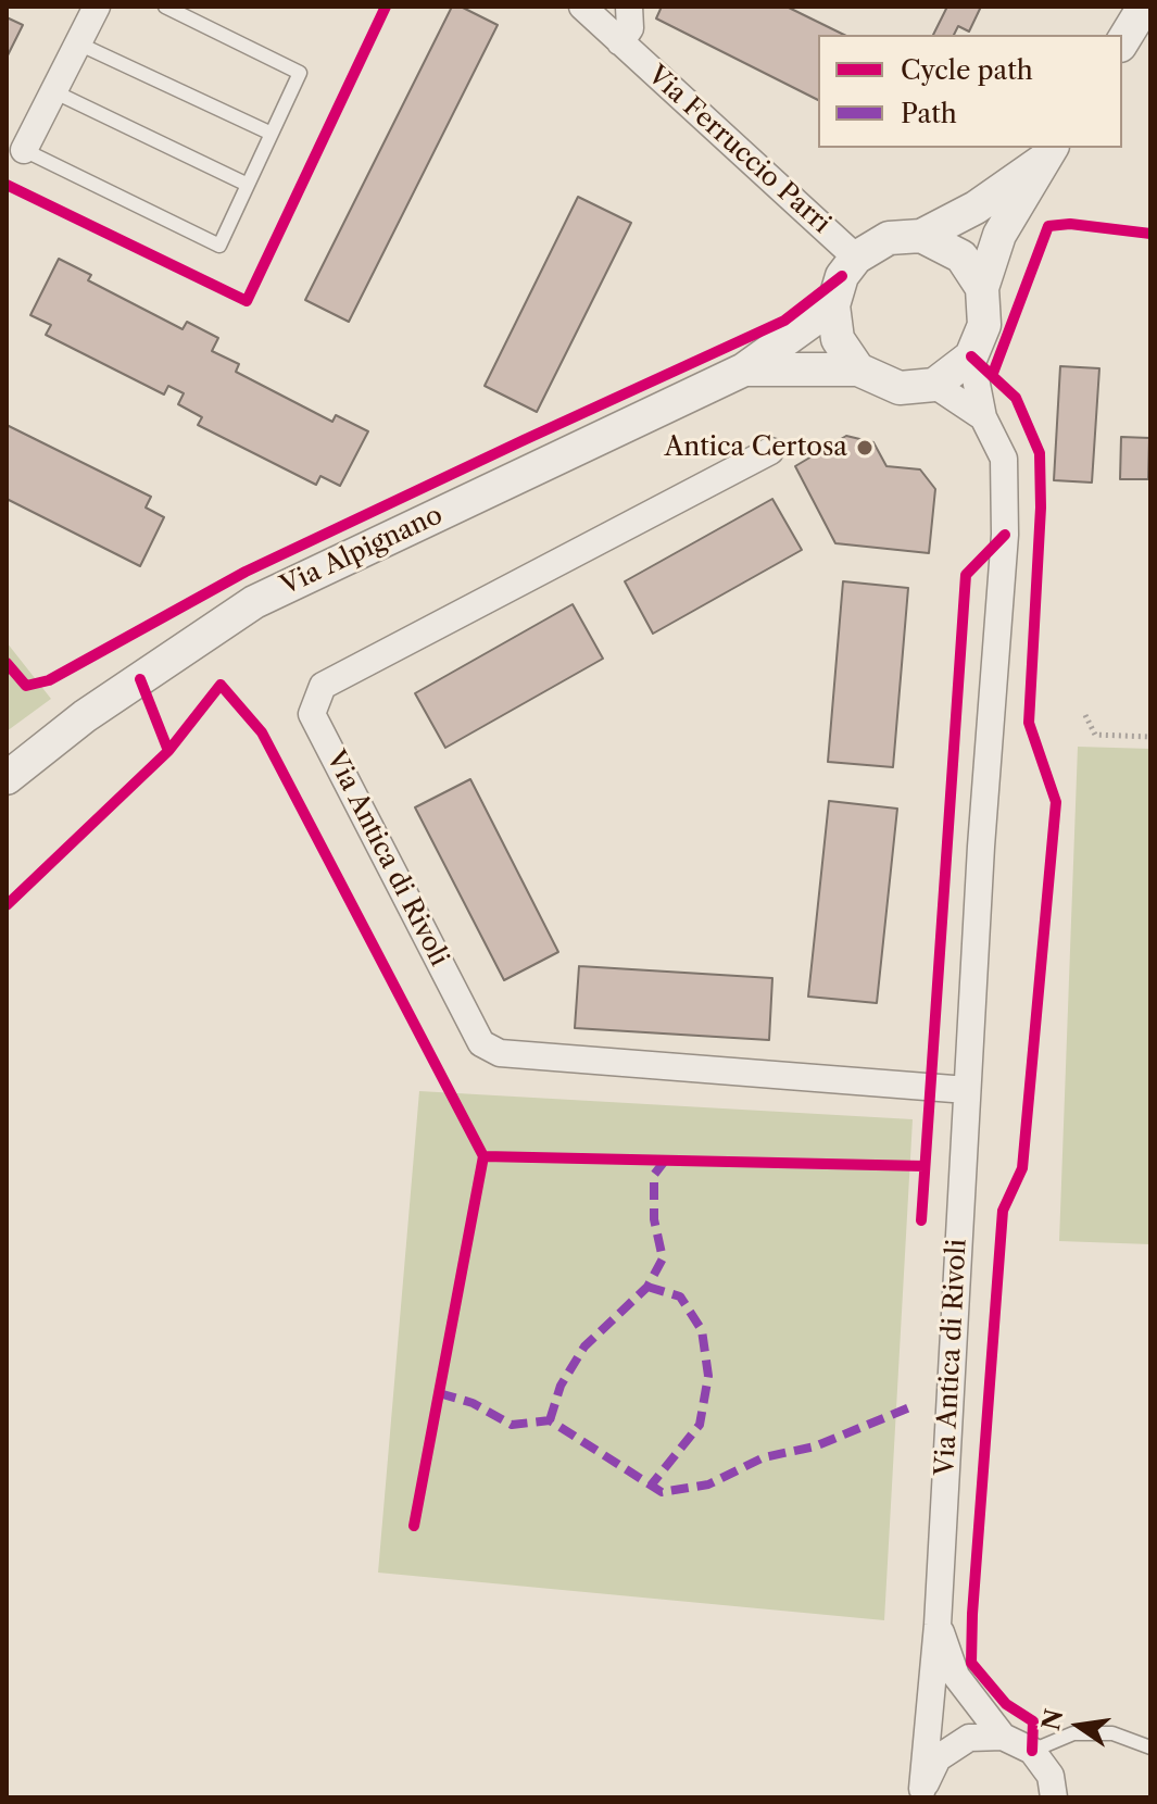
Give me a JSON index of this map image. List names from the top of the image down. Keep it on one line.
{"streets":{"street":["Via Ferruccio Parri","Via Alpignano","Via Antica di Rivoli"]},"crossings":[["Via Ferruccio Parri","Via Alpignano"]],"places":["Antica Certosa"],"legend":["Cycle path","Path"],"north":"left"}
